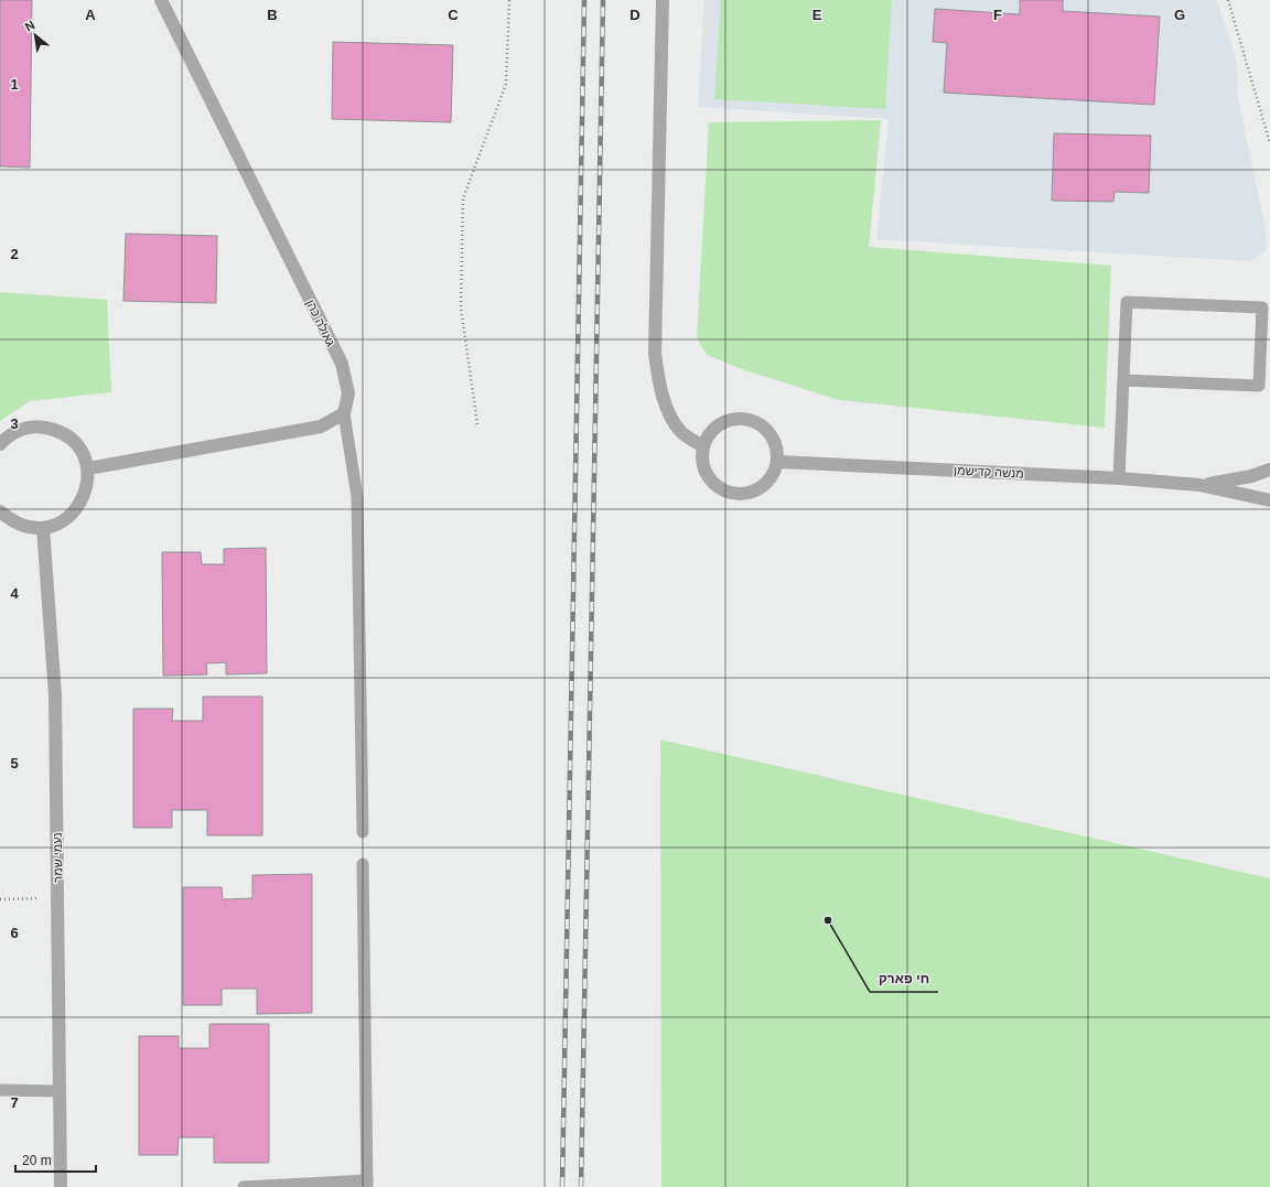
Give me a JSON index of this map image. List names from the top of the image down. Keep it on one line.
{"streets":{"street":["גאולה כהן","מנשה קדישמן","נעמי שמר"]},"places":["חי פארק"],"scale_bar":"20 m","north":"top left","grid":{"columns":["A","B","C","D","E","F","G"],"rows":["1","2","3","4","5","6","7"]}}
